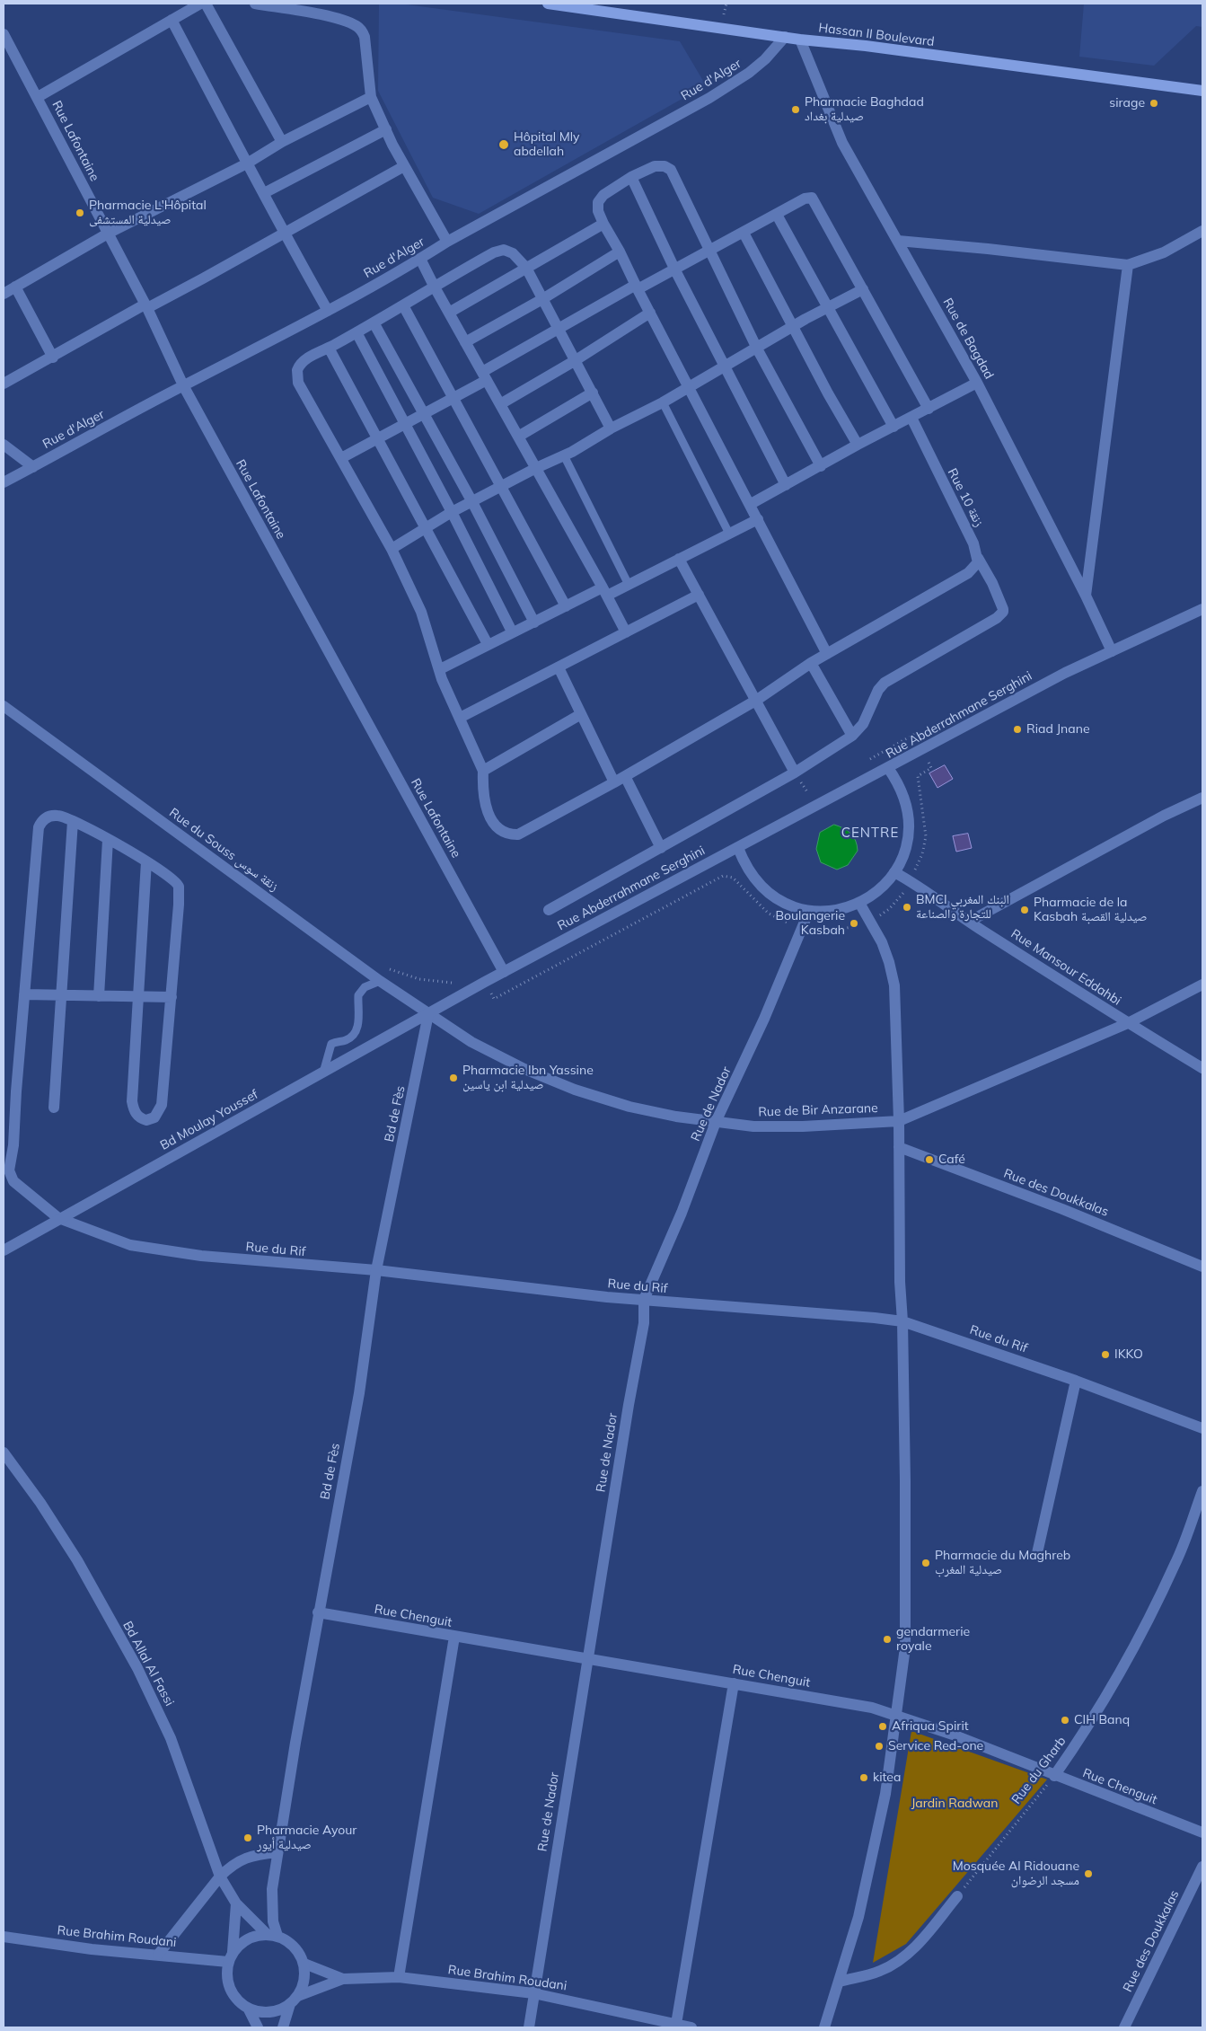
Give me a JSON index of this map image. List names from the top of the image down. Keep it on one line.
{"streets":{"main road":["Hassan II Boulevard"],"street":["Rue d'Alger","Rue Lafontaine","Rue de Bagdad","Rue 10 زنقة","Rue Abderrahmane Serghini","Rue du Souss زنقة سوس","Rue Mansour Eddahbi","Rue de Nador","Rue de Bir Anzarane","Bd de Fès","Bd Moulay Youssef","Rue des Doukkalas","Rue du Rif","Rue Chenguit","Bd Allal Al Fassi","Rue du Gharb","Rue Brahim Roudani"]},"crossings":[["Hassan II Boulevard","Rue d'Alger"],["Hassan II Boulevard","Rue de Bagdad"],["Rue d'Alger","Rue Lafontaine"],["Rue Lafontaine","Rue Abderrahmane Serghini"],["Rue de Bagdad","Rue Abderrahmane Serghini"],["Rue Abderrahmane Serghini","Rue du Souss زنقة سوس"],["Rue Abderrahmane Serghini","Rue Mansour Eddahbi"],["Rue Abderrahmane Serghini","Rue de Nador"],["Rue Abderrahmane Serghini","Rue de Bir Anzarane"],["Rue Abderrahmane Serghini","Bd de Fès"],["Rue Abderrahmane Serghini","Bd Moulay Youssef"],["Rue du Souss زنقة سوس","Rue de Bir Anzarane"],["Rue du Souss زنقة سوس","Bd de Fès"],["Rue du Souss زنقة سوس","Bd Moulay Youssef"],["Rue Mansour Eddahbi","Rue de Bir Anzarane"],["Rue de Nador","Rue de Bir Anzarane"],["Rue de Nador","Rue du Rif"],["Rue de Nador","Rue Chenguit"],["Rue de Nador","Rue Brahim Roudani"],["Rue de Bir Anzarane","Bd de Fès"],["Rue de Bir Anzarane","Bd Moulay Youssef"],["Bd de Fès","Bd Moulay Youssef"],["Bd de Fès","Rue du Rif"],["Bd de Fès","Rue Chenguit"],["Bd de Fès","Bd Allal Al Fassi"],["Bd de Fès","Rue Brahim Roudani"],["Bd Moulay Youssef","Rue du Rif"],["Rue Chenguit","Rue du Gharb"],["Bd Allal Al Fassi","Rue Brahim Roudani"]],"districts":["CENTRE"],"parks":["Jardin Radwan"],"places":["sirage","Pharmacie Baghdad صيدلية بغداد","Hôpital Mly abdellah","Pharmacie L'Hôpital صيدلية المستشفى","Riad Jnane","BMCI البنك المغربي للتجارة والصناعة","Pharmacie de la Kasbah صيدلية القصبة","Boulangerie Kasbah","Pharmacie Ibn Yassine صيدلية ابن ياسين","Café","IKKO","Pharmacie du Maghreb صيدلية المغرب","gendarmerie royale","CIH Banq","Afriqua Spirit","Service Red-one","kitea","Pharmacie Ayour صيدلية أيور","Mosquée Al Ridouane مسجد الرضوان"]}
